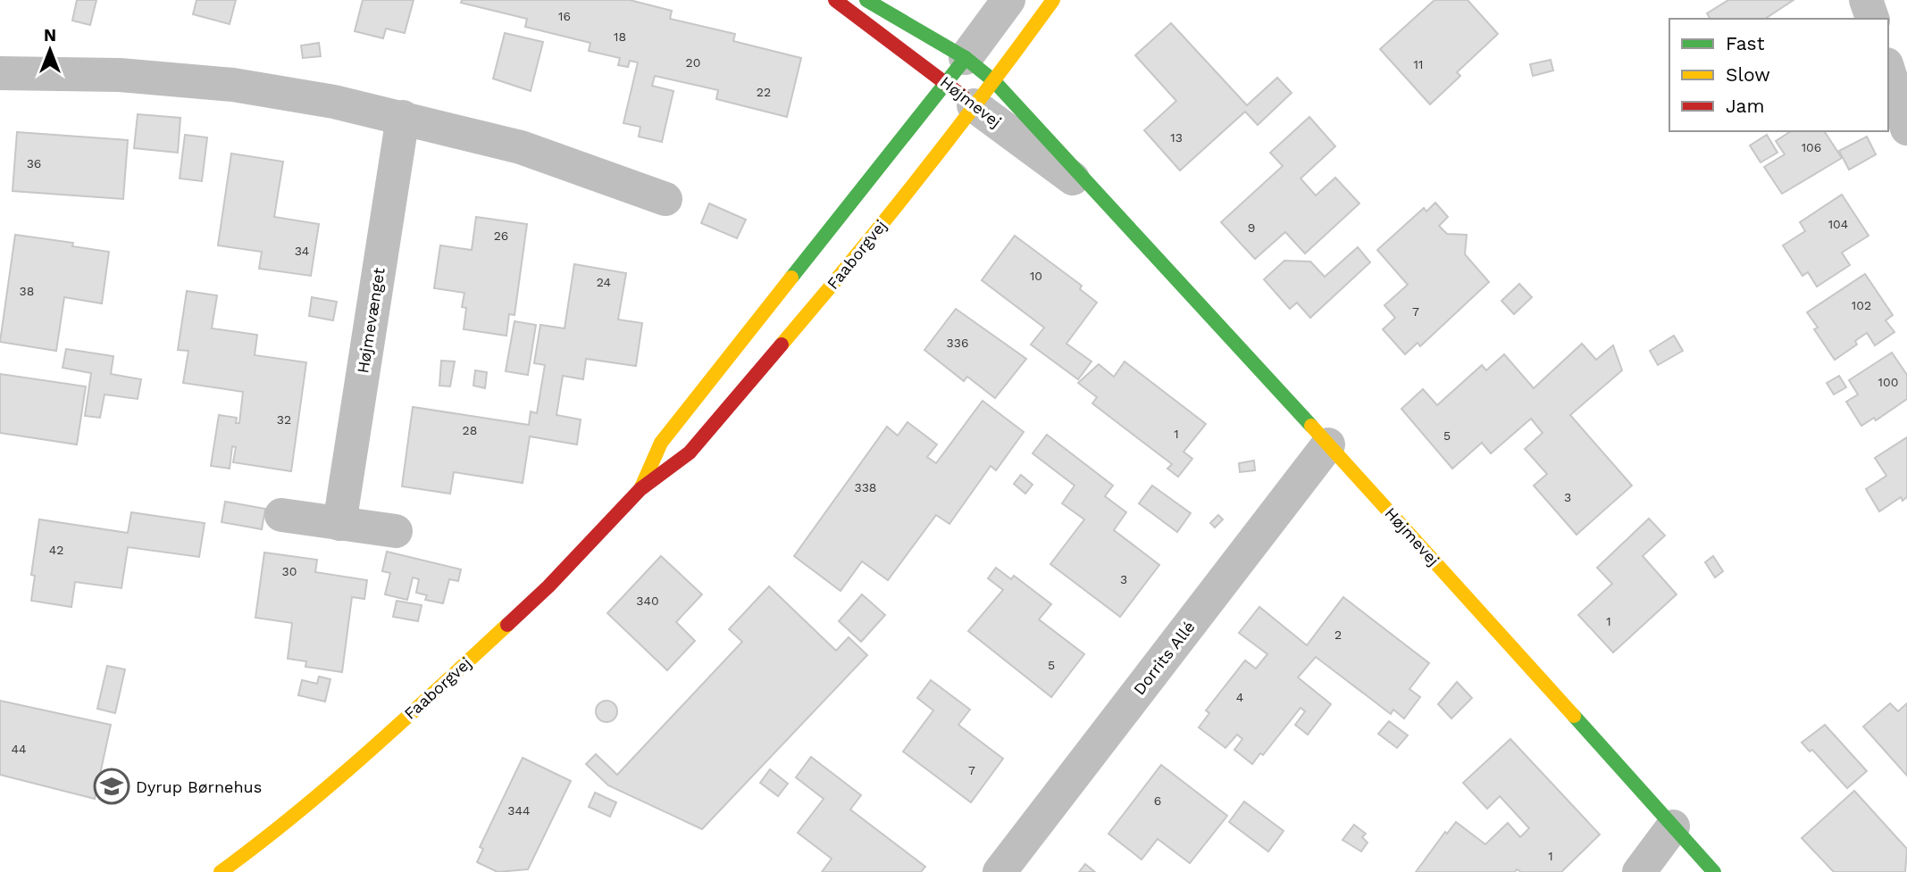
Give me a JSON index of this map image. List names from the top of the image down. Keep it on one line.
{"streets":{"street":["Højmevej","Faaborgvej","Højmevænget","Dorrits Allé"]},"crossings":[["Højmevej","Faaborgvej"],["Højmevej","Dorrits Allé"]],"places":{"school or university":["Dyrup Børnehus"]},"house_numbers":["16","18","20","11","22","13","106","36","104","9","26","34","10","24","38","102","7","336","100","32","28","1","5","338","3","42","30","3","340","1","2","5","4","44","7","6","344","1"],"legend":["Fast","Slow","Jam"],"north":"top"}
